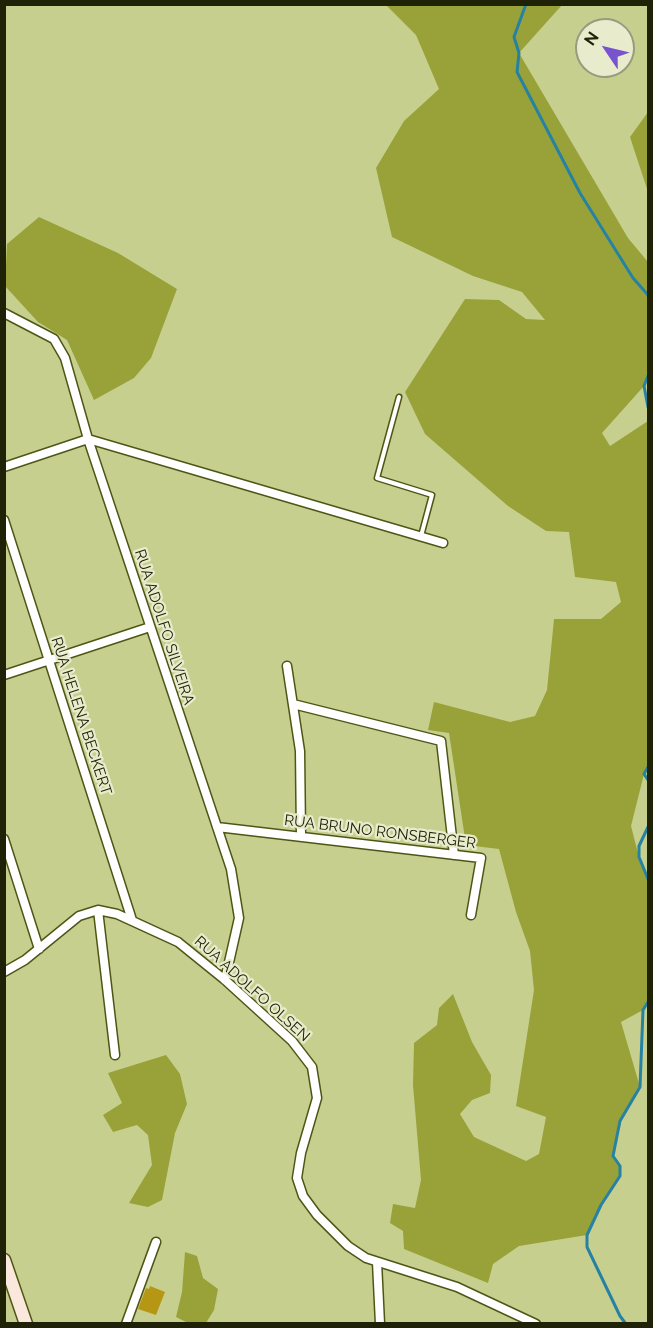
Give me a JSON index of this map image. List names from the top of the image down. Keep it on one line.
{"streets":{"street":["RUA ADOLFO SILVEIRA","RUA HELENA BECKERT","RUA BRUNO RONSBERGER","RUA ADOLFO OLSEN"]},"crossings":[["RUA ADOLFO SILVEIRA","RUA BRUNO RONSBERGER"],["RUA ADOLFO SILVEIRA","RUA ADOLFO OLSEN"],["RUA HELENA BECKERT","RUA ADOLFO OLSEN"]],"north":"top left"}
